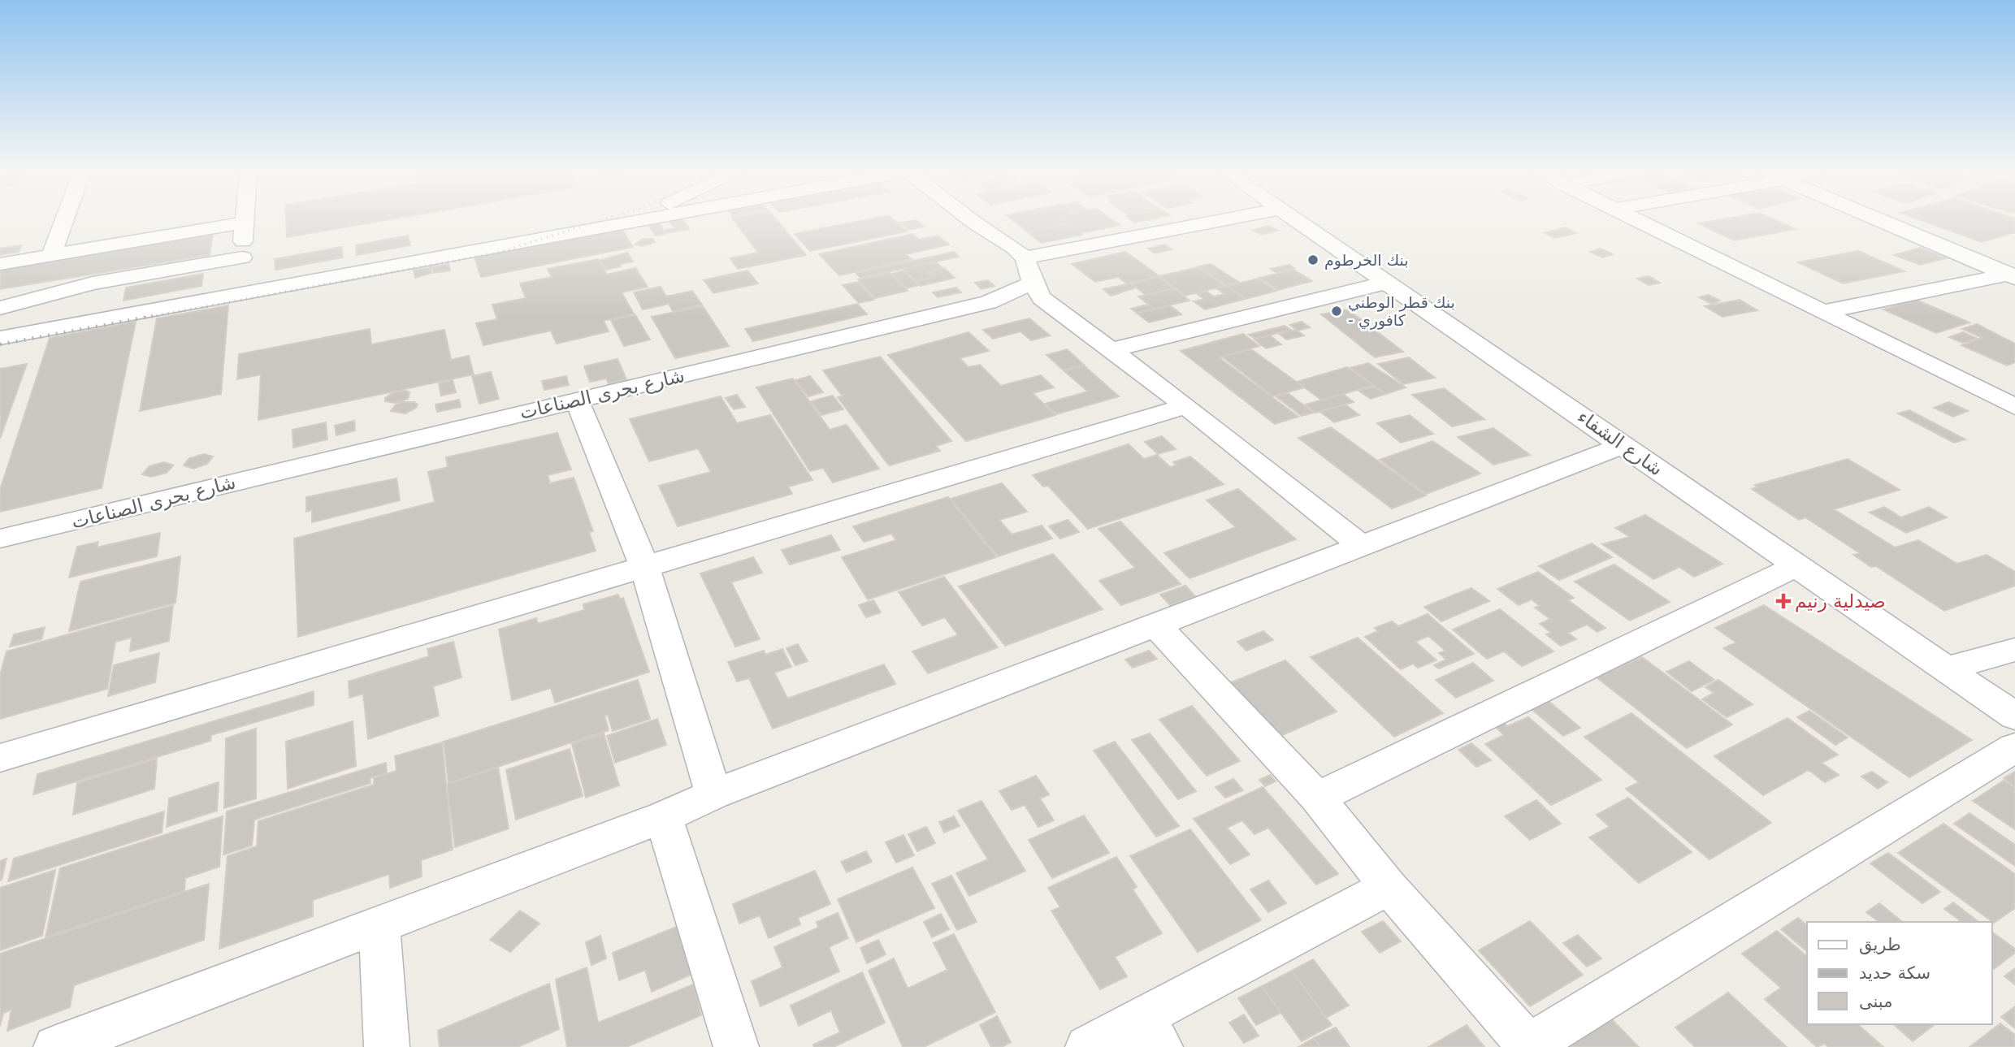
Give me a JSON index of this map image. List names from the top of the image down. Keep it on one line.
{"streets":{"street":["شارع بحرى الصناعات","شارع الشفاء"]},"places":{"other":["بنك الخرطوم","بنك قطر الوطني - كافوري"],"health":["صيدلية رنيم"]},"legend":["طريق","سكة حديد","مبنى"]}
